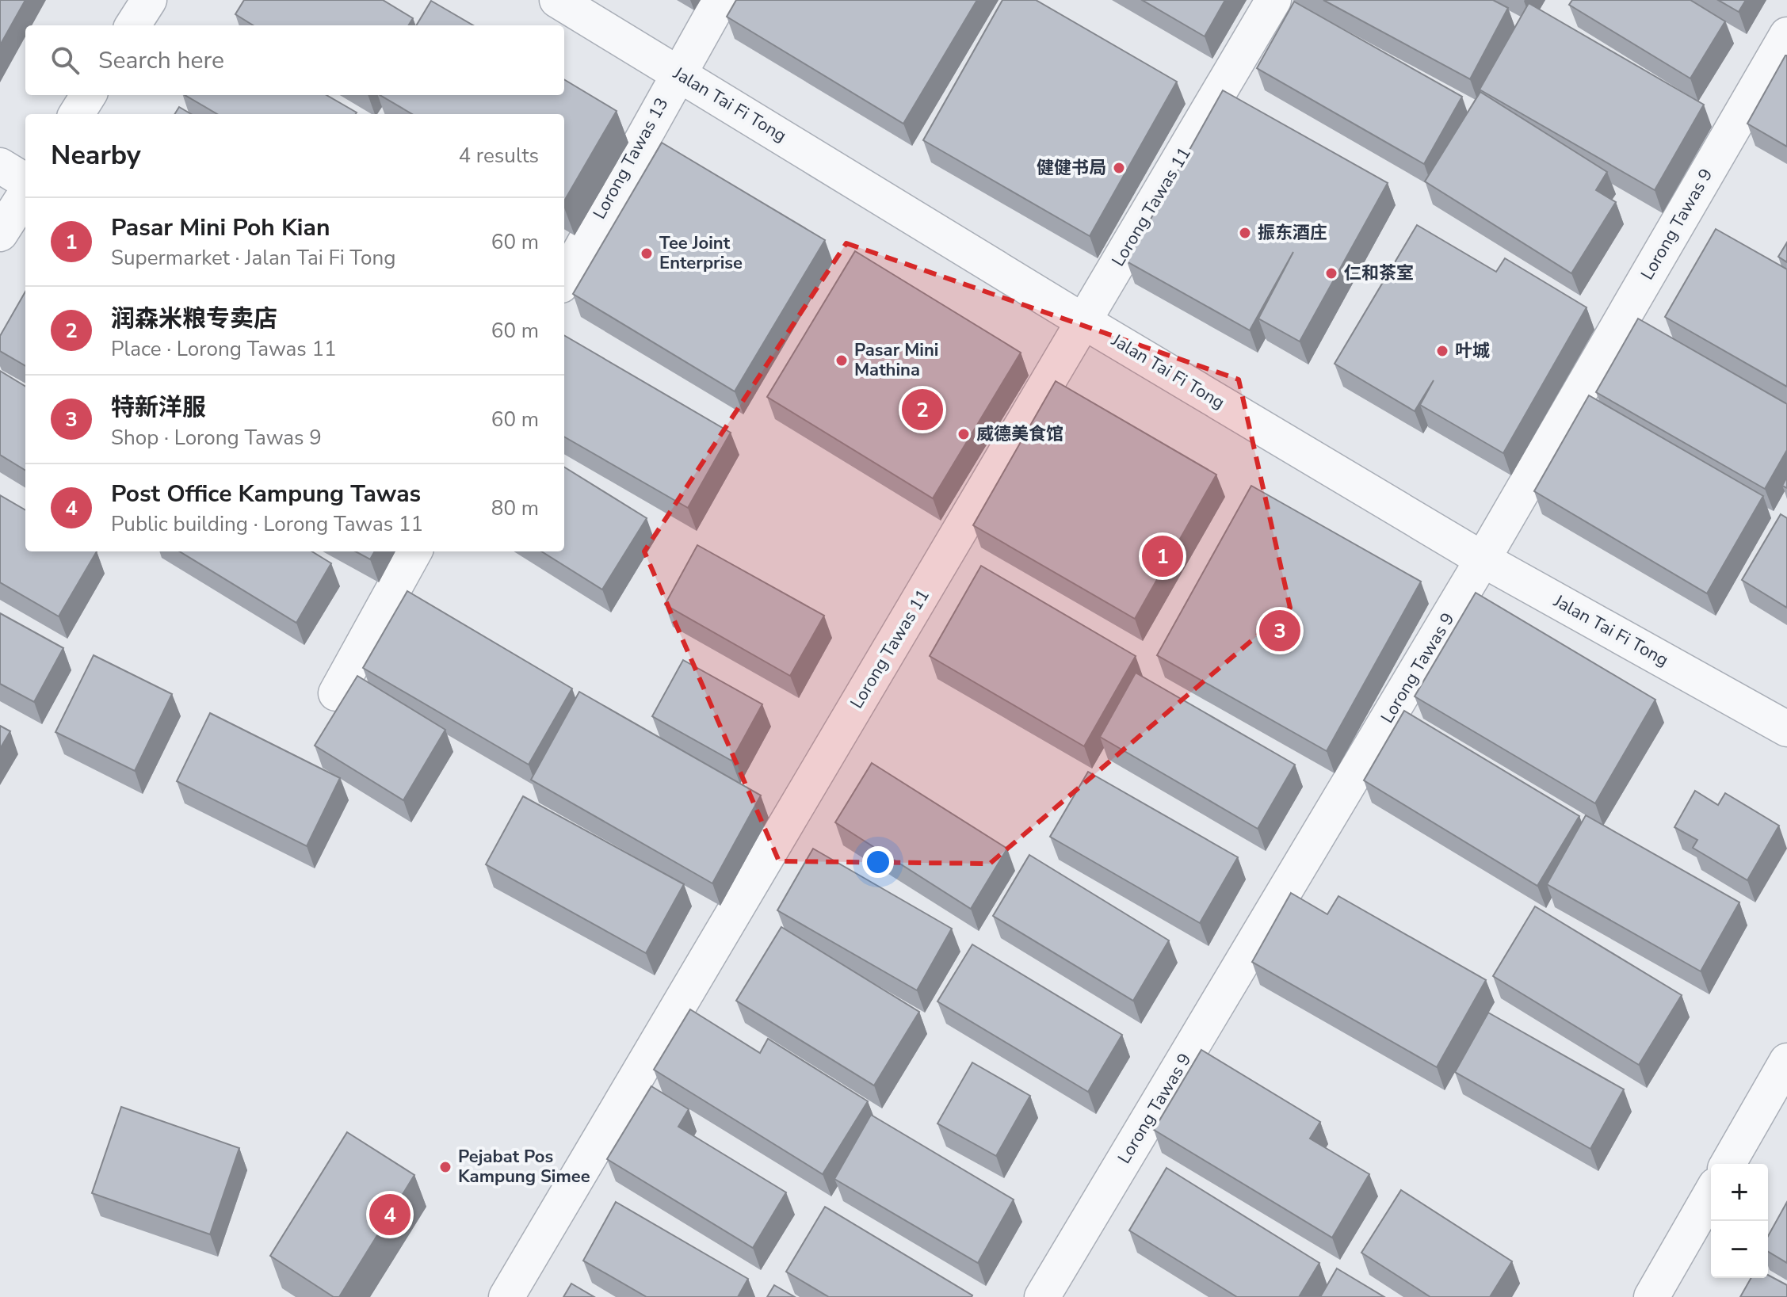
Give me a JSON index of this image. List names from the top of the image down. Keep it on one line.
{"streets":{"street":["Jalan Tai Fi Tong","Lorong Tawas 13","Lorong Tawas 11","Lorong Tawas 9"]},"crossings":[["Jalan Tai Fi Tong","Lorong Tawas 13"],["Jalan Tai Fi Tong","Lorong Tawas 11"],["Jalan Tai Fi Tong","Lorong Tawas 9"]],"places":["健健书局","振东酒庄","Tee Joint Enterprise","仁和茶室","叶城","Pasar Mini Mathina","威德美食馆","Pejabat Pos Kampung Simee"],"page":{"search":"Search here","heading":["Nearby","4 results"],"list":[{"mark":"1","name":"Pasar Mini Poh Kian","note":"Supermarket · Jalan Tai Fi Tong","value":"60 m"},{"mark":"2","name":"润森米粮专卖店","note":"Place · Lorong Tawas 11","value":"60 m"},{"mark":"3","name":"特新洋服","note":"Shop · Lorong Tawas 9","value":"60 m"},{"mark":"4","name":"Post Office Kampung Tawas","note":"Public building · Lorong Tawas 11","value":"80 m"}],"pins":["2","1","3","4"],"map_buttons":["+","−"]}}
